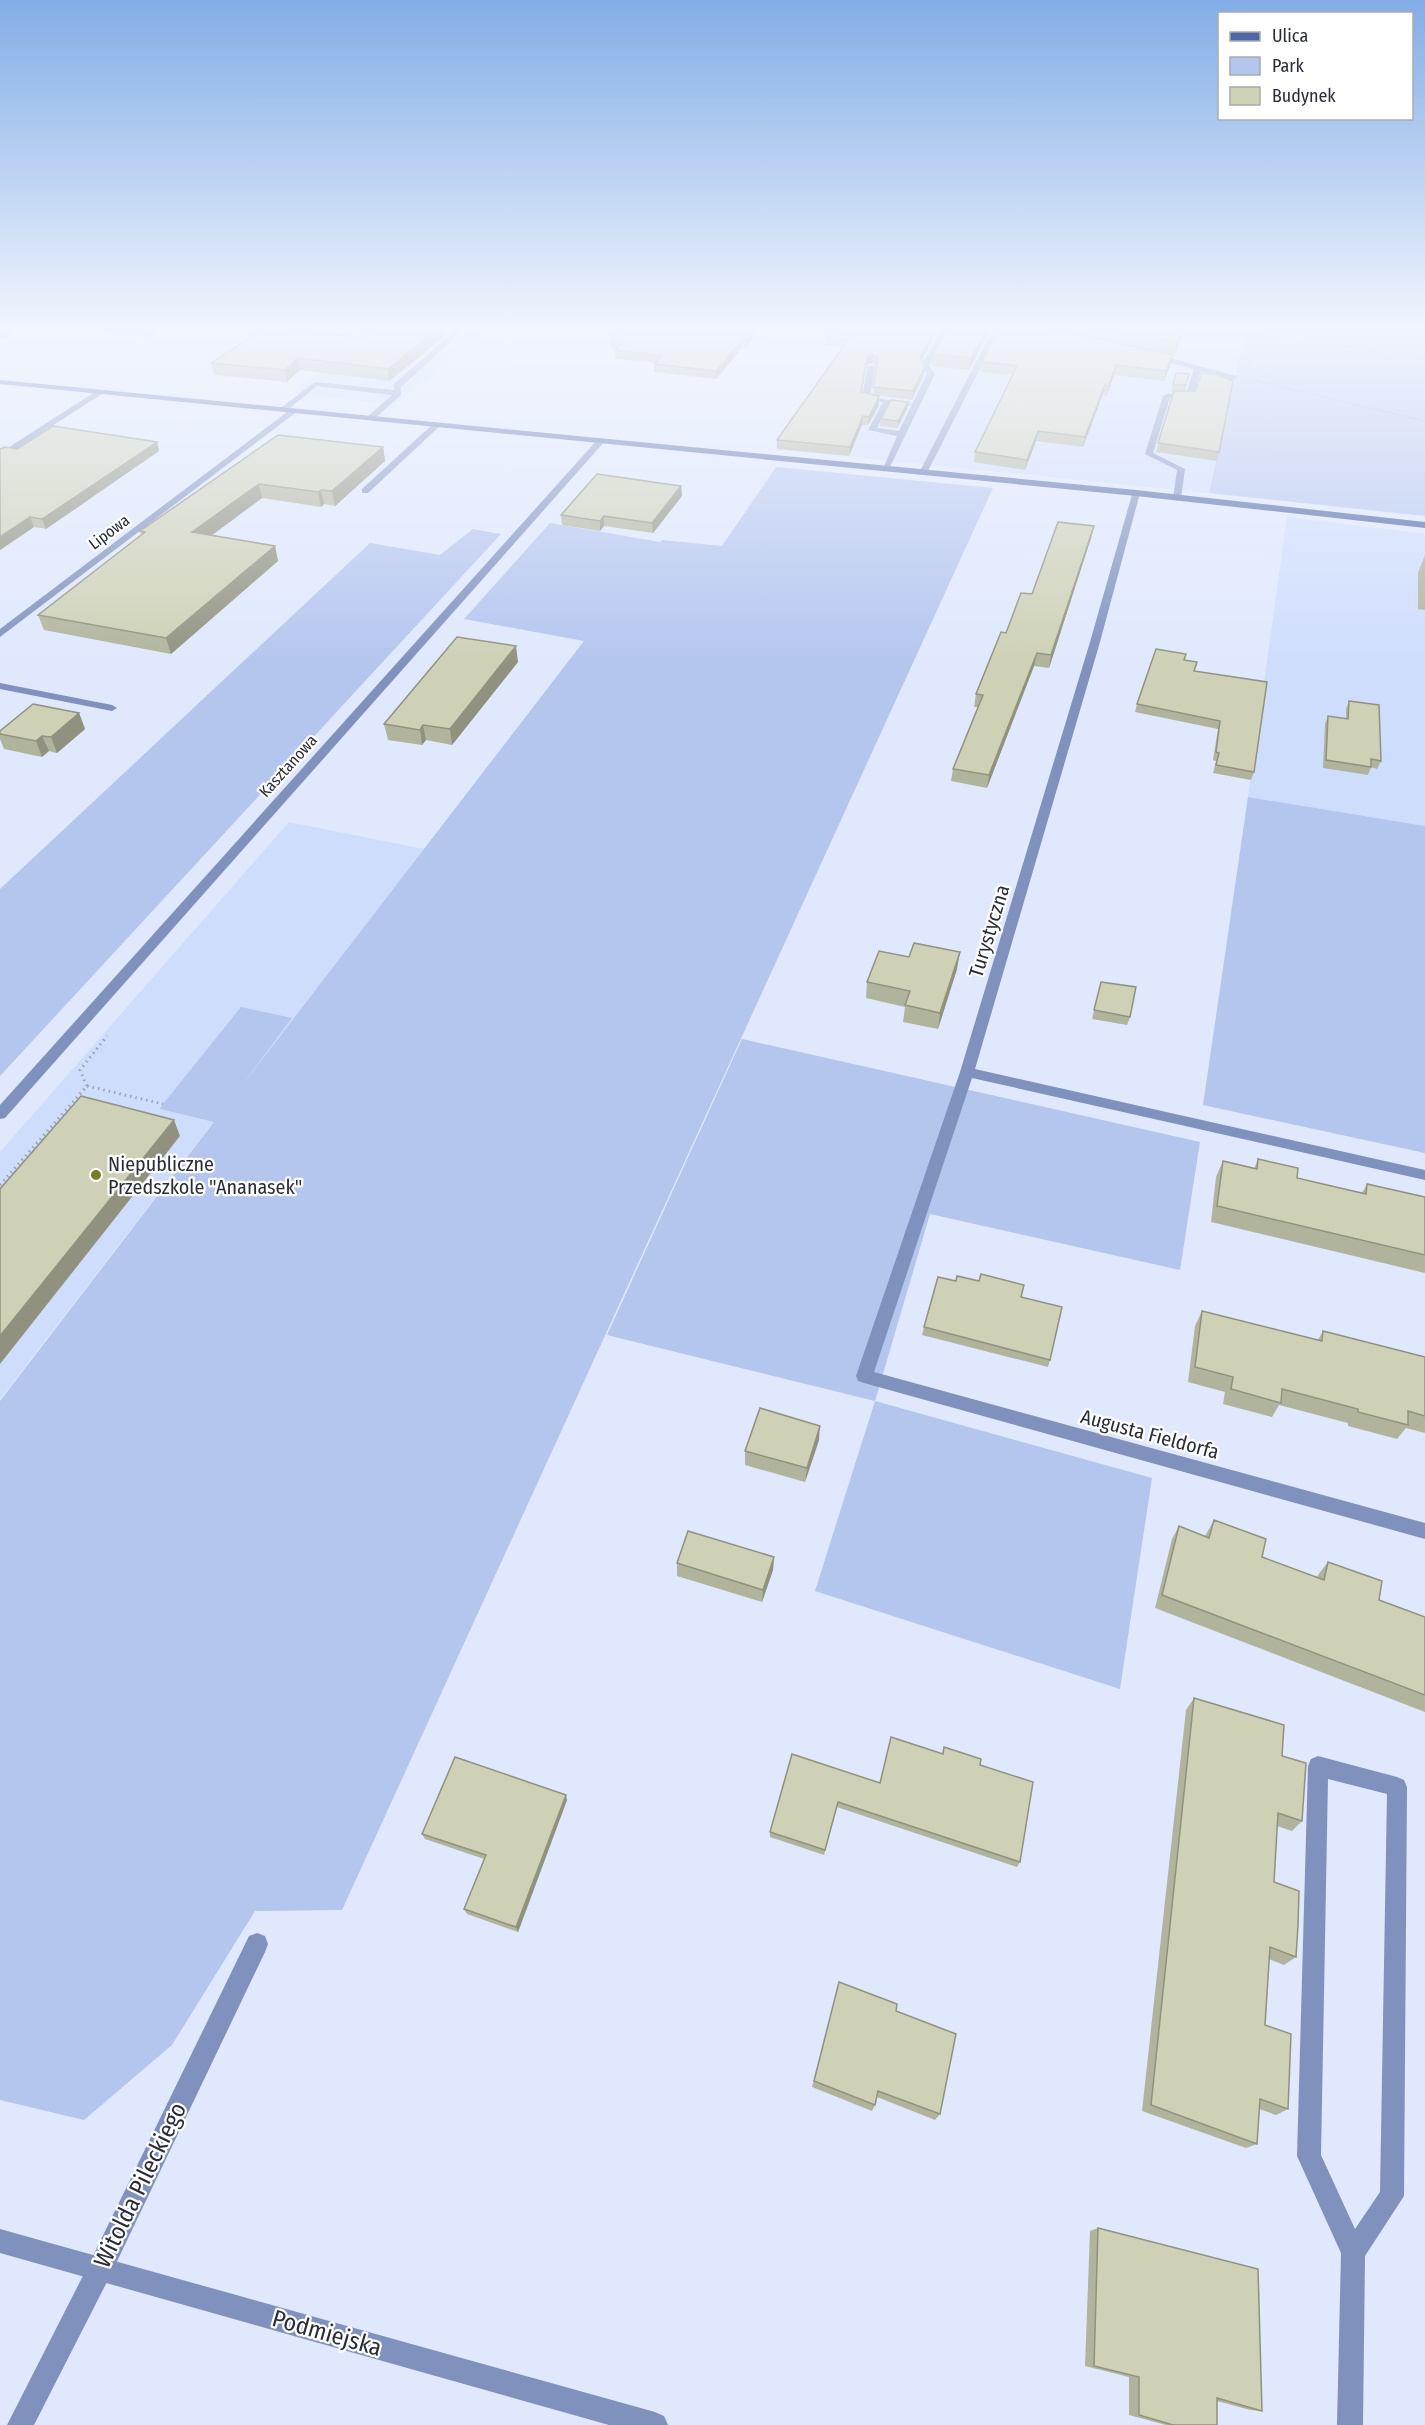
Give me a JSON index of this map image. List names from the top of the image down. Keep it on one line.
{"streets":{"street":["Lipowa","Kasztanowa","Turystyczna","Augusta Fieldorfa","Witolda Pileckiego","Podmiejska"]},"crossings":[["Turystyczna","Augusta Fieldorfa"],["Witolda Pileckiego","Podmiejska"]],"places":["Niepubliczne Przedszkole \"Ananasek\""],"legend":["Ulica","Park","Budynek"]}
